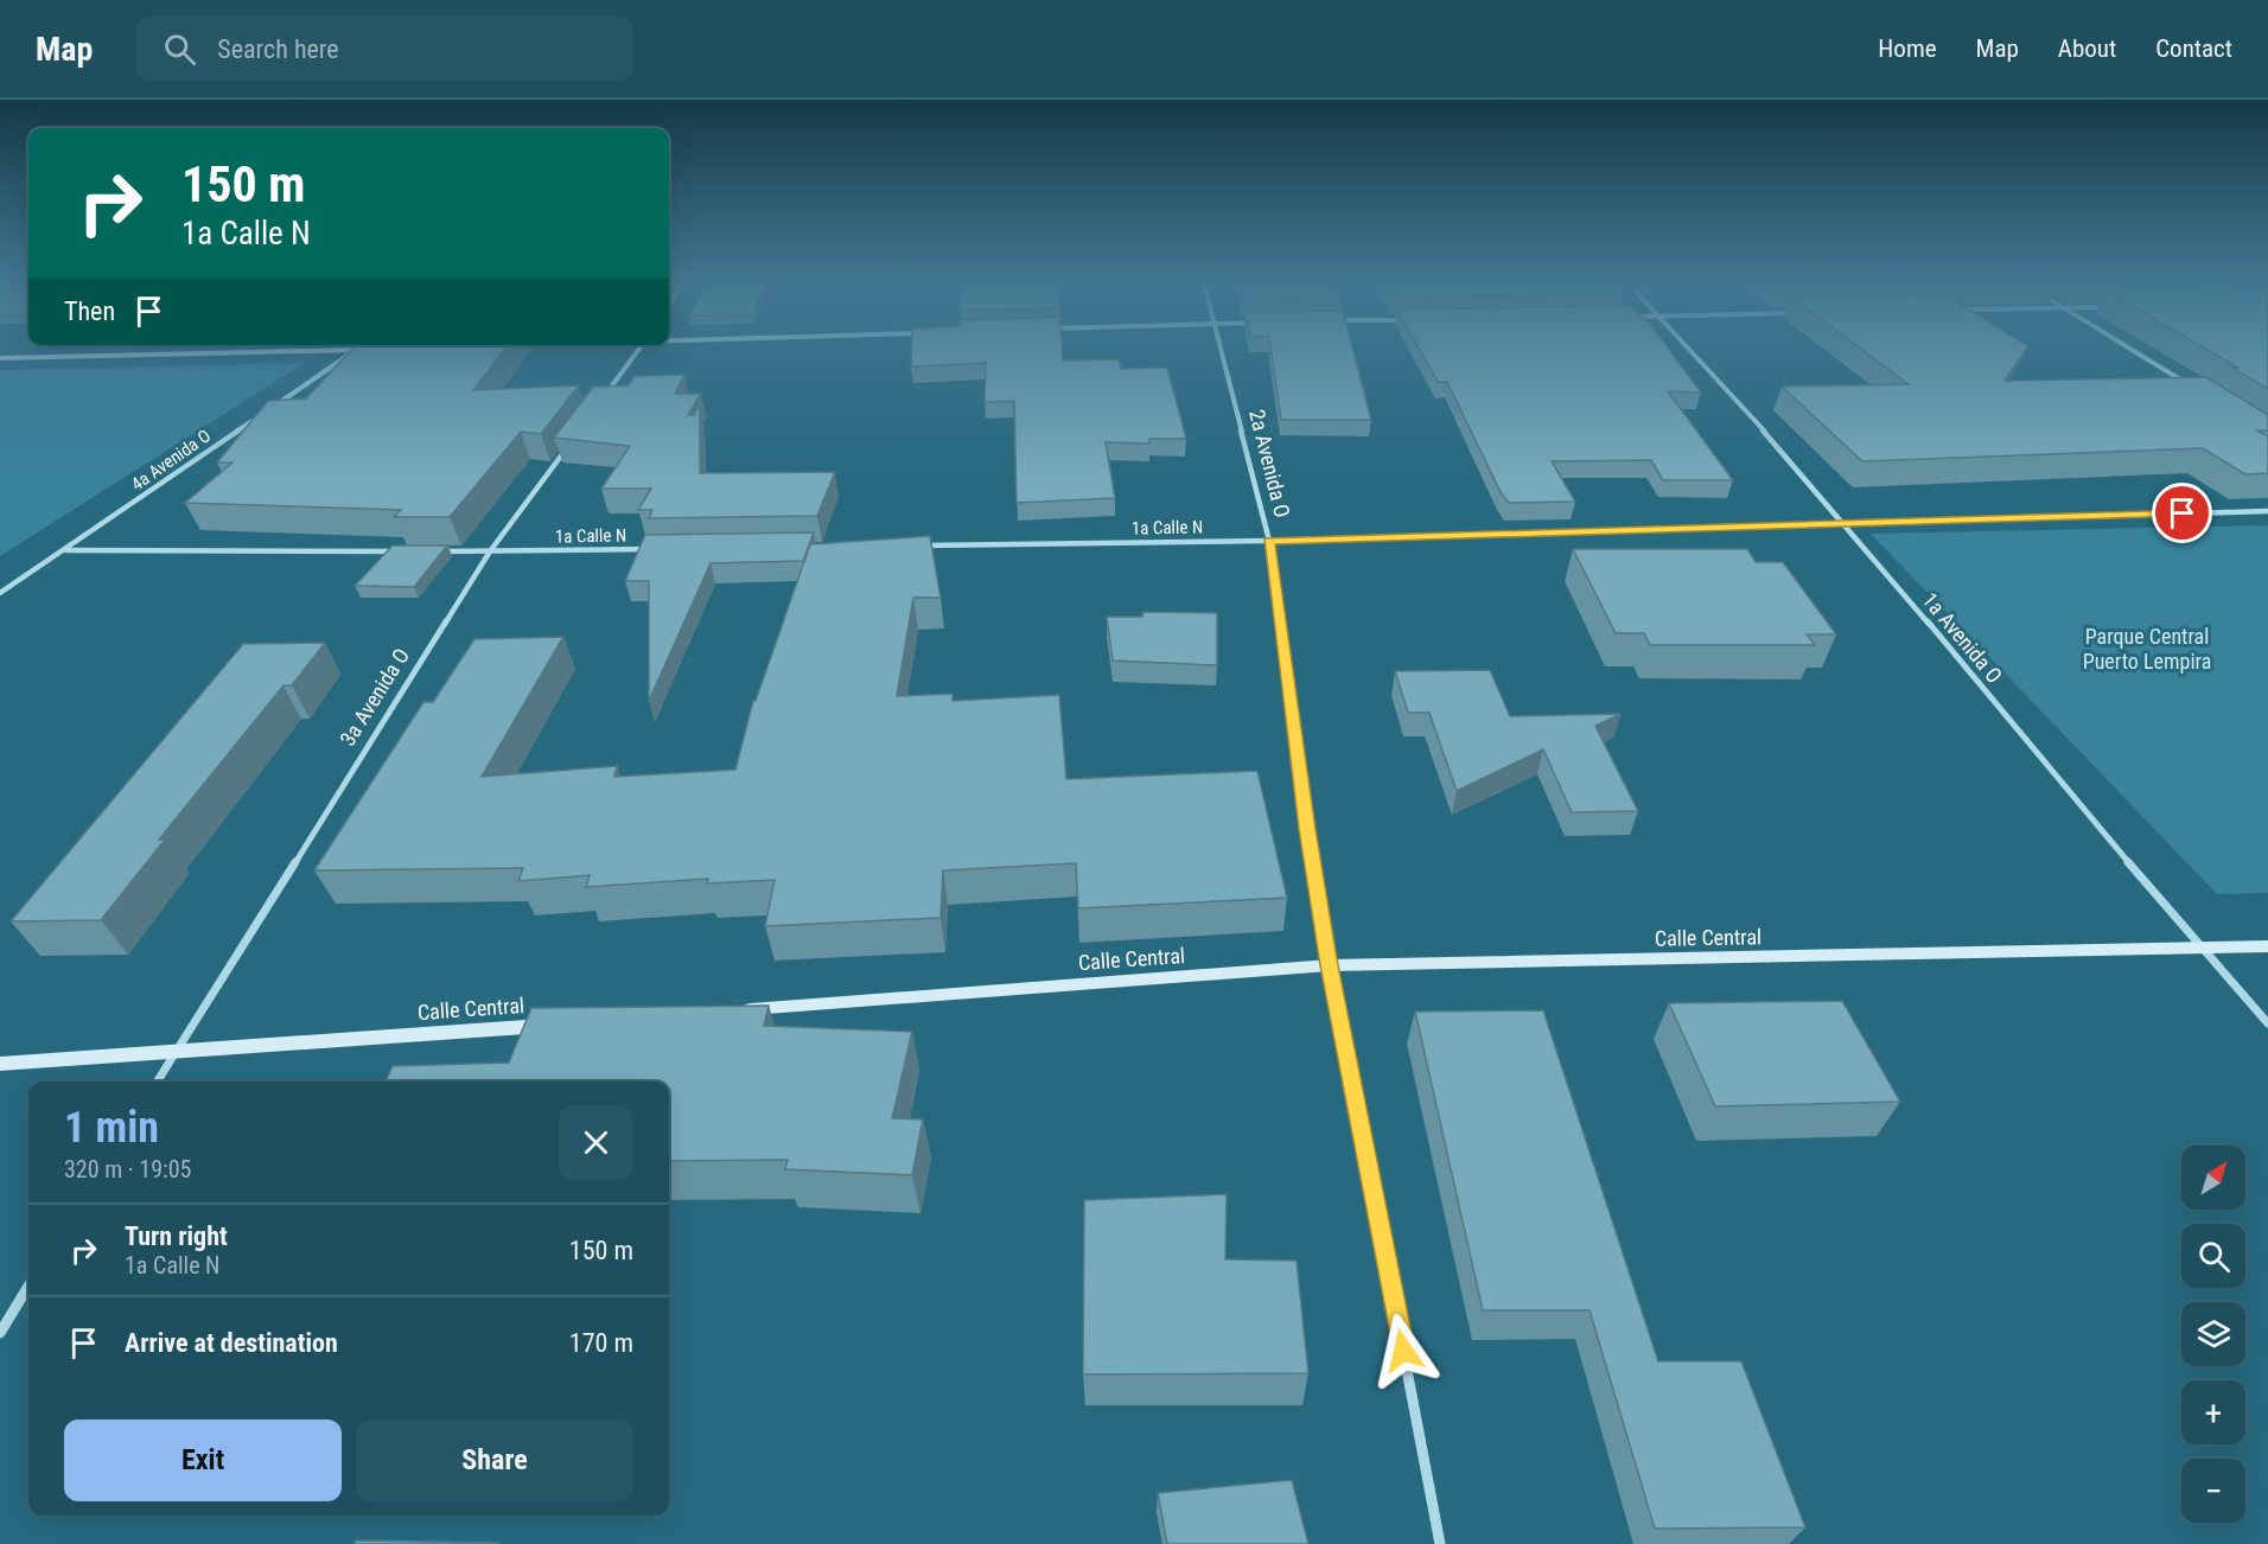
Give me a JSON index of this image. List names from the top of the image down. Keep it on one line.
{"streets":{"street":["4a Avenida O","2a Avenida O","1a Calle N","1a Avenida O","3a Avenida O","Calle Central"]},"crossings":[["2a Avenida O","1a Calle N"],["2a Avenida O","Calle Central"],["1a Calle N","1a Avenida O"],["1a Calle N","3a Avenida O"],["1a Avenida O","Calle Central"],["3a Avenida O","Calle Central"]],"parks":["Parque Central Puerto Lempira"],"north":"top right","page":{"header":"Map","search":"Search here","nav":["Home","Map","About","Contact"],"turn":["150 m","1a Calle N"],"then":"Then","heading":["1 min","320 m · 19:05"],"map_buttons":["+","−"],"list":[{"name":"Turn right","note":"1a Calle N","value":"150 m"},{"name":"Arrive at destination","value":"170 m"}],"buttons":["Exit","Share"]}}
